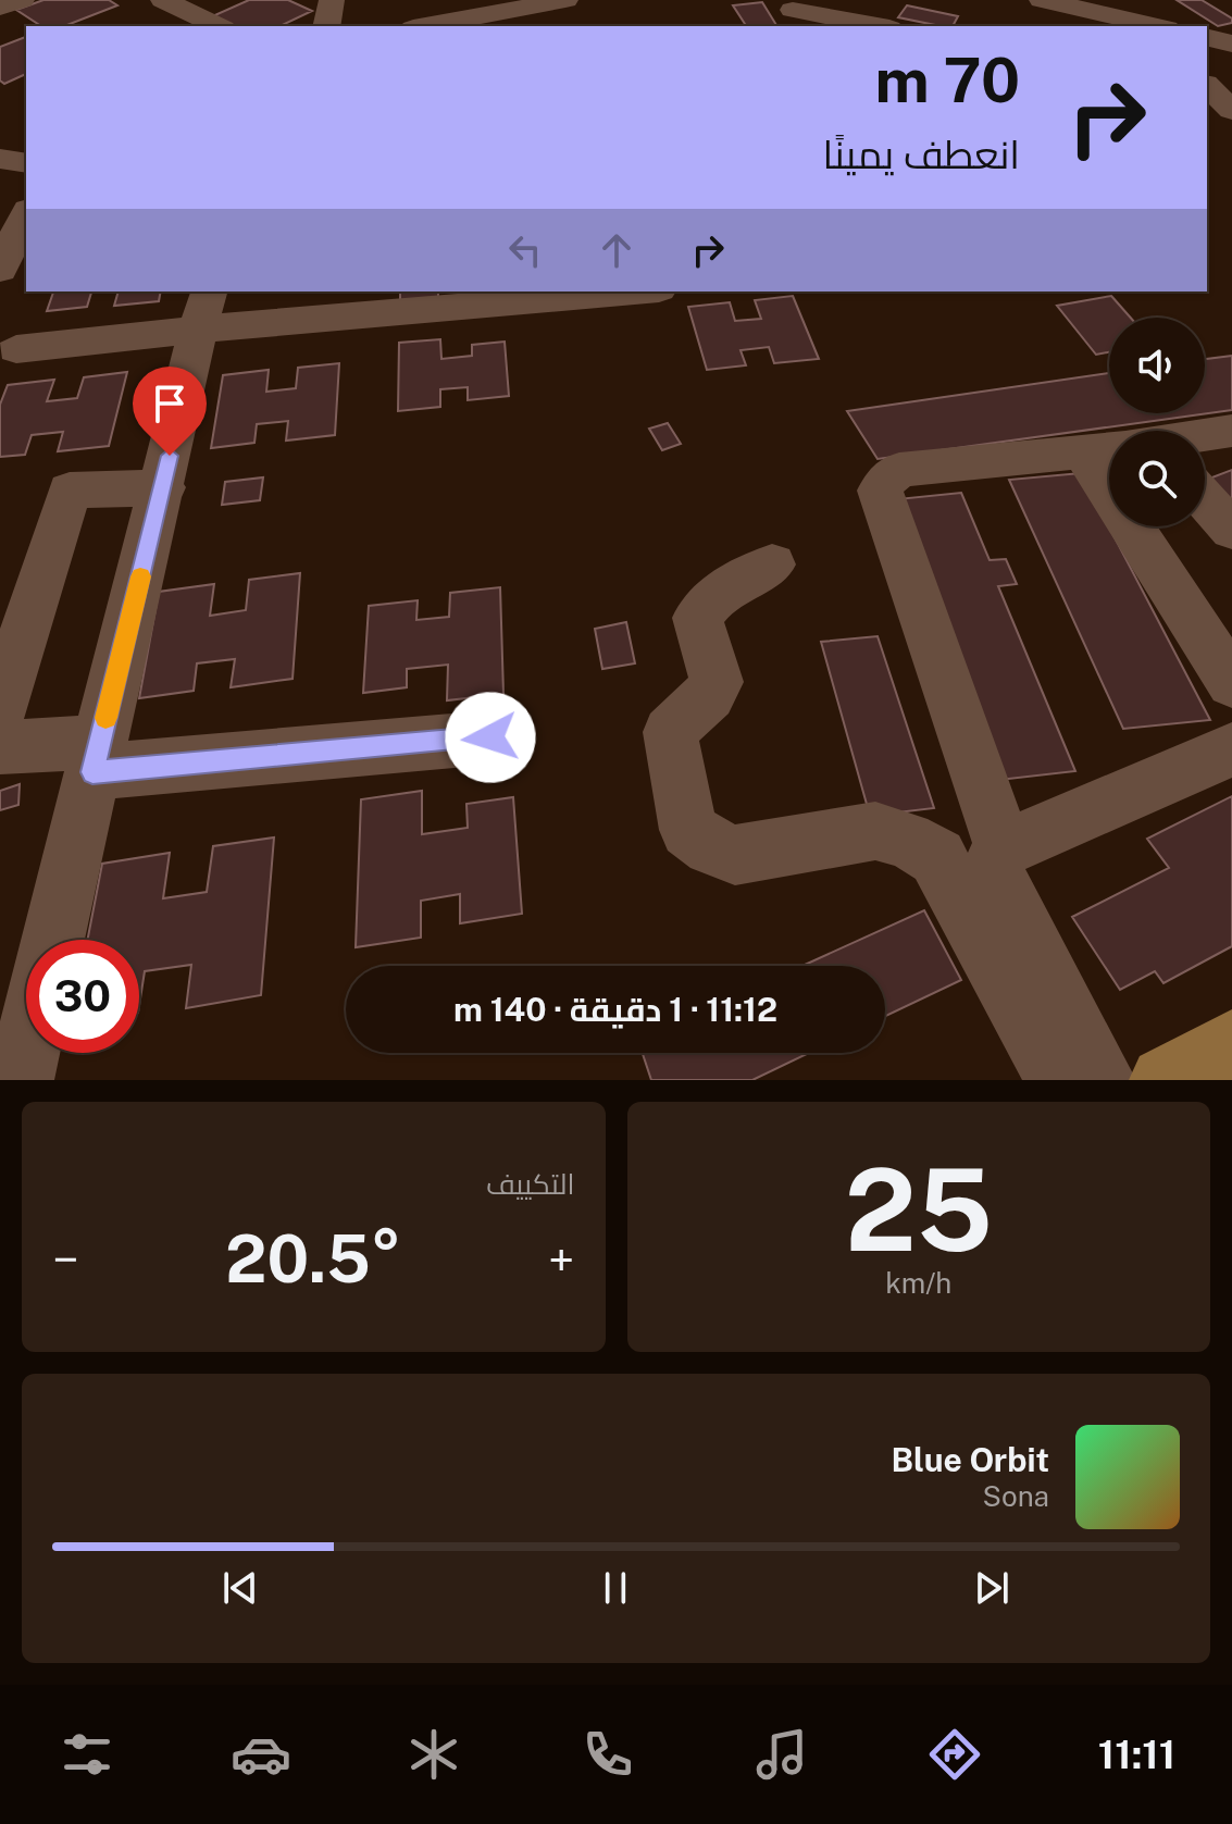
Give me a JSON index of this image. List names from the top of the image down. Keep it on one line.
{"page":{"turn":["70 m","انعطف يمينًا"],"limit":"30","trip":"11:12 · 1 دقيقة · 140 m","tile":[["25","km/h"],"التكييف"],"heat":["−","20.5°","+"],"song":["Blue Orbit","Sona"],"tabs":"11:11"}}
